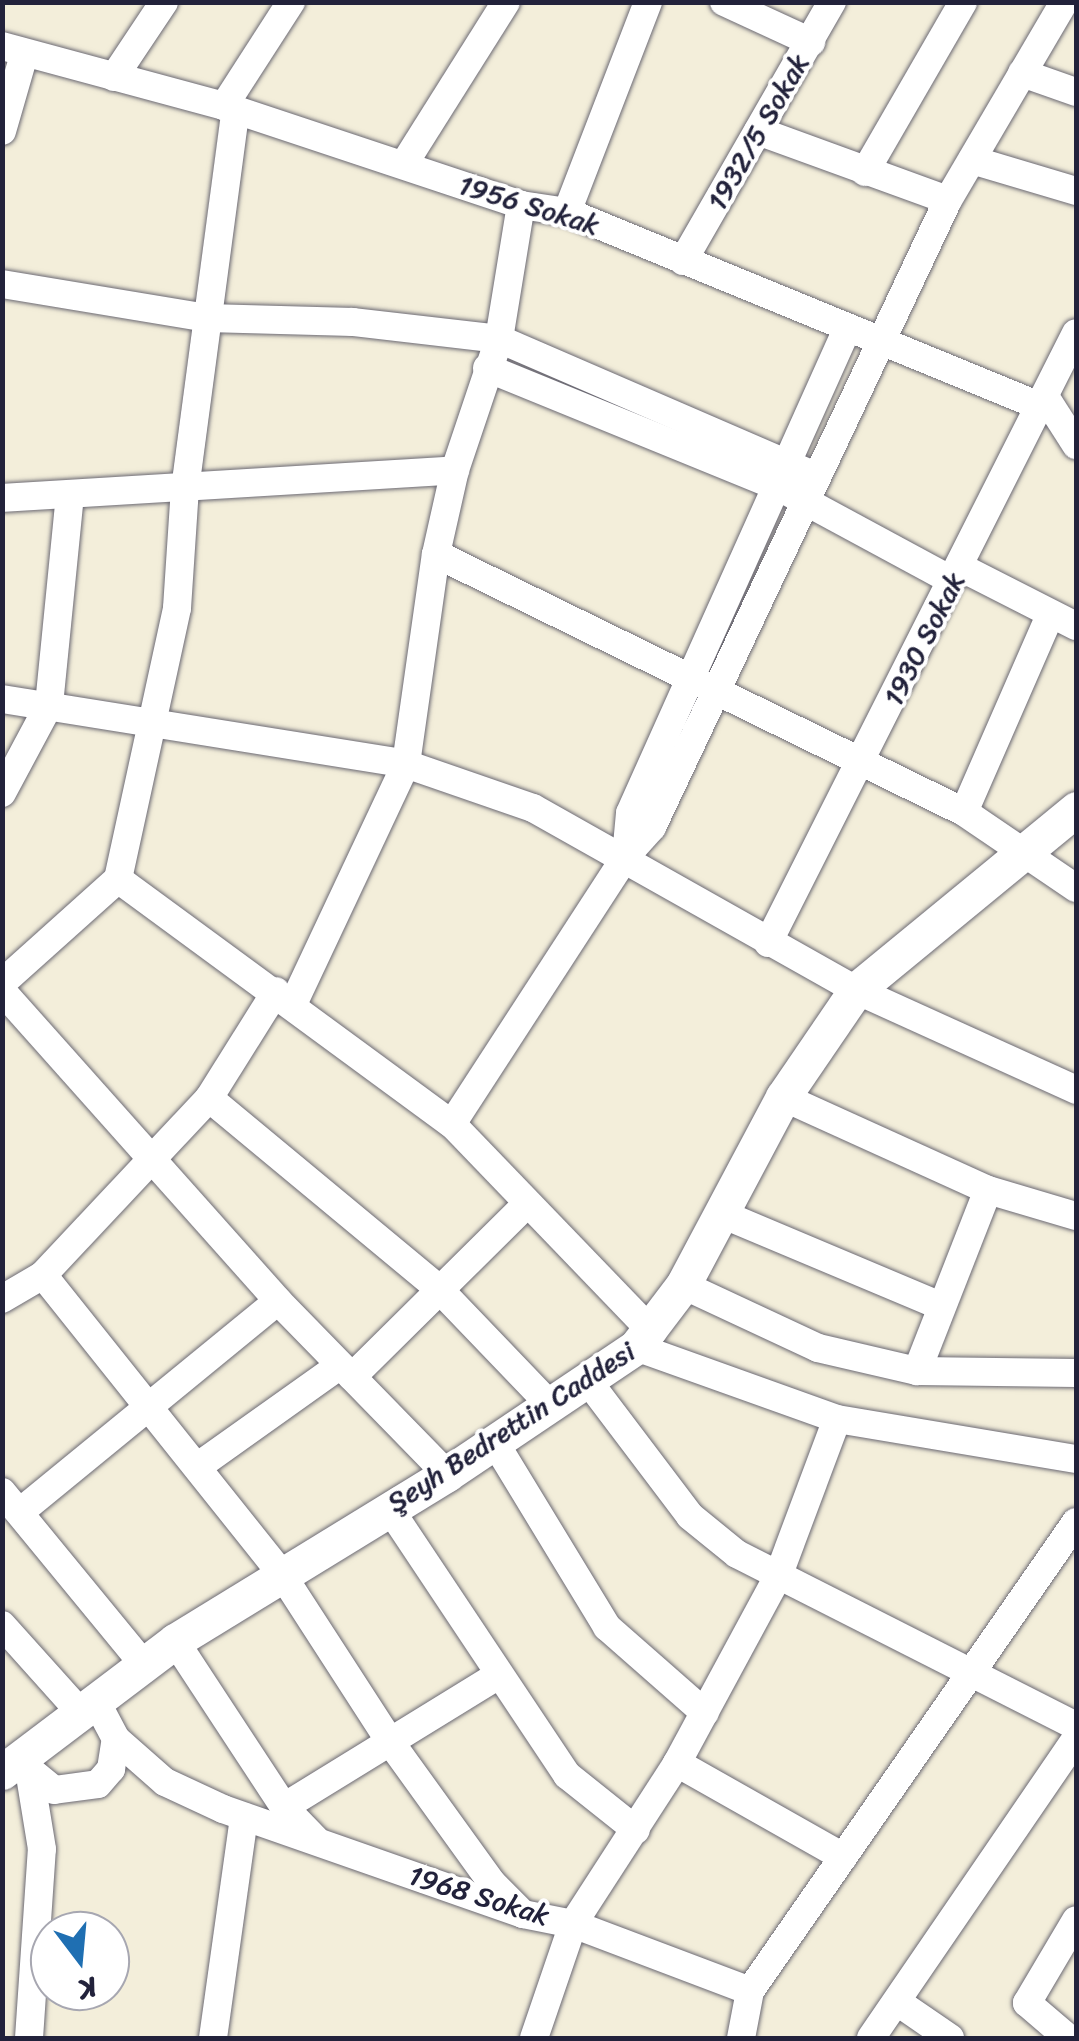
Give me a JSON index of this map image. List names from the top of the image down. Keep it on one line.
{"streets":{"main road":["Şeyh Bedrettin Caddesi"],"street":["1932/5 Sokak","1956 Sokak","1930 Sokak","1968 Sokak"]},"crossings":[["1932/5 Sokak","1956 Sokak"],["1956 Sokak","1930 Sokak"]],"north":"bottom"}
